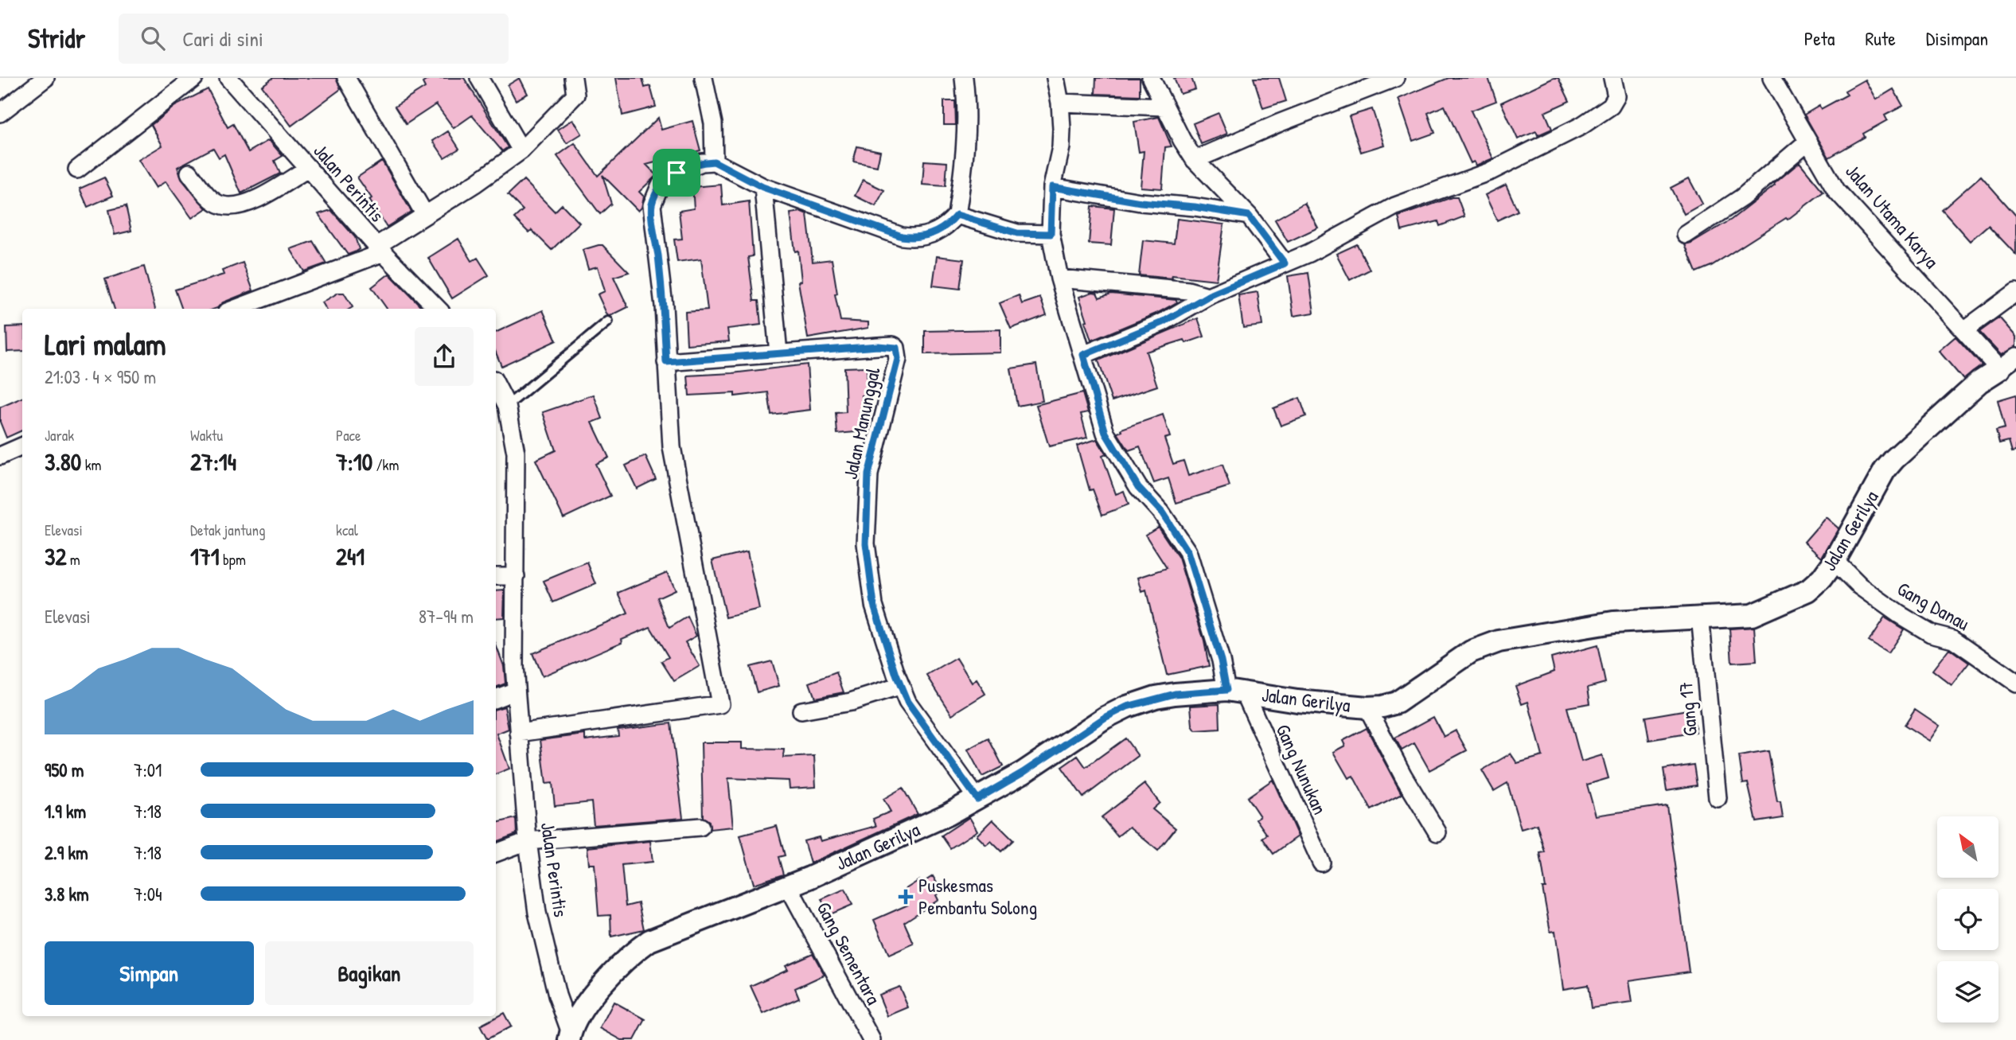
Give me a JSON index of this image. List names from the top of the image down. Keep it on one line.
{"streets":{"street":["Jalan Perintis","Jalan Utama Karya","Jalan Manunggal","Jalan Gerilya","Gang Danau","Gang 17","Gang Nunukan","Gang Sementara"]},"crossings":[["Jalan Perintis","Jalan Gerilya"],["Jalan Utama Karya","Jalan Gerilya"],["Jalan Manunggal","Jalan Gerilya"],["Jalan Gerilya","Gang Danau"],["Jalan Gerilya","Gang 17"],["Jalan Gerilya","Gang Nunukan"],["Jalan Gerilya","Gang Sementara"]],"places":{"health":["Puskesmas Pembantu Solong"]},"north":"top left","page":{"header":"Stridr","search":"Cari di sini","nav":["Peta","Rute","Disimpan"],"heading":["Lari malam","21:03 · 4 × 950 m"],"stats":[["Jarak","3.80 km"],["Waktu","27:14"],["Pace","7:10 /km"],["Elevasi","32 m"],["Detak jantung","171 bpm"],["kcal","241"]],"chart":["Elevasi","87–94 m"],"list":[{"name":"950 m","note":"7:01"},{"name":"1.9 km","note":"7:18"},{"name":"2.9 km","note":"7:18"},{"name":"3.8 km","note":"7:04"}],"buttons":["Simpan","Bagikan"]}}
